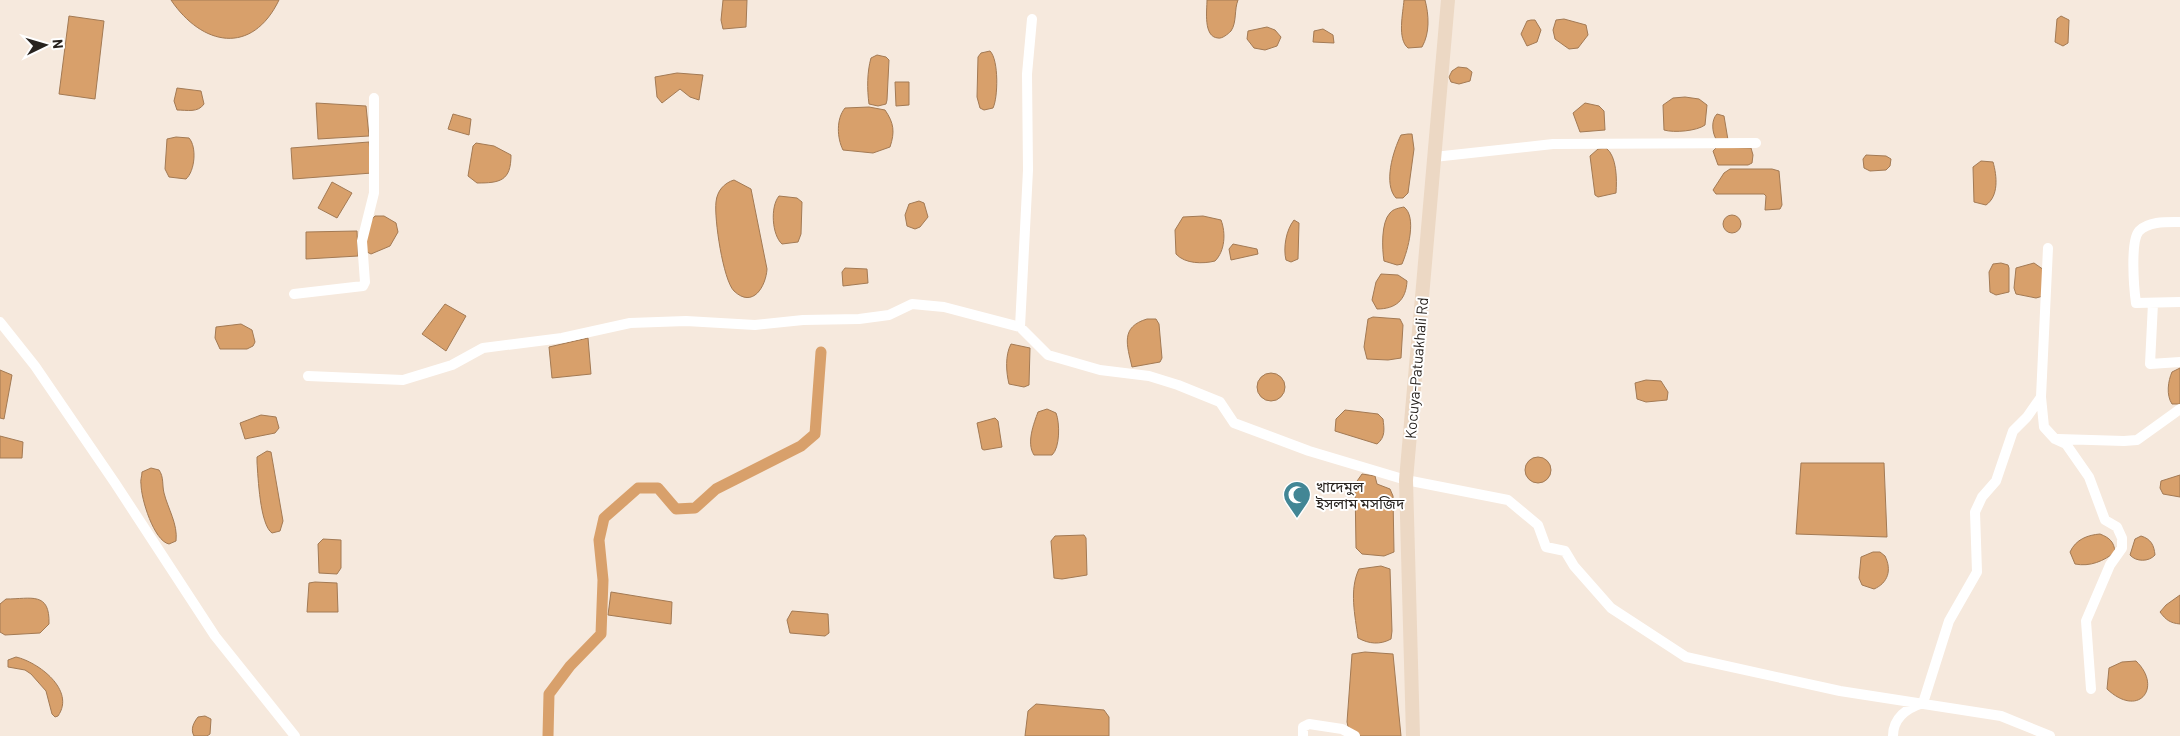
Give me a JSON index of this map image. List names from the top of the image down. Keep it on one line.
{"streets":{"main road":["Kocuya-Patuakhali Rd"]},"places":{"mosque":["খাদেমুল ইসলাম মসজিদ"]},"north":"right"}
